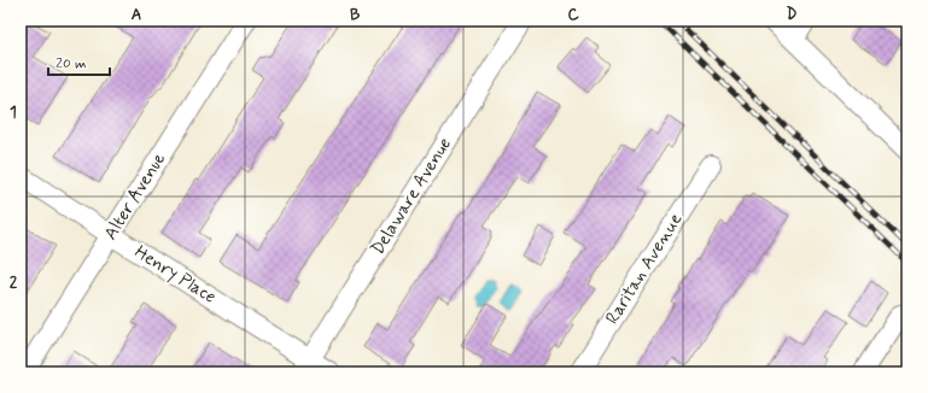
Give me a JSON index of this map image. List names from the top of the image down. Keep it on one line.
{"streets":{"street":["Alter Avenue","Delaware Avenue","Raritan Avenue","Henry Place"]},"crossings":[["Alter Avenue","Henry Place"],["Delaware Avenue","Henry Place"]],"scale_bar":"20 m","grid":{"columns":["A","B","C","D"],"rows":["1","2"]}}
